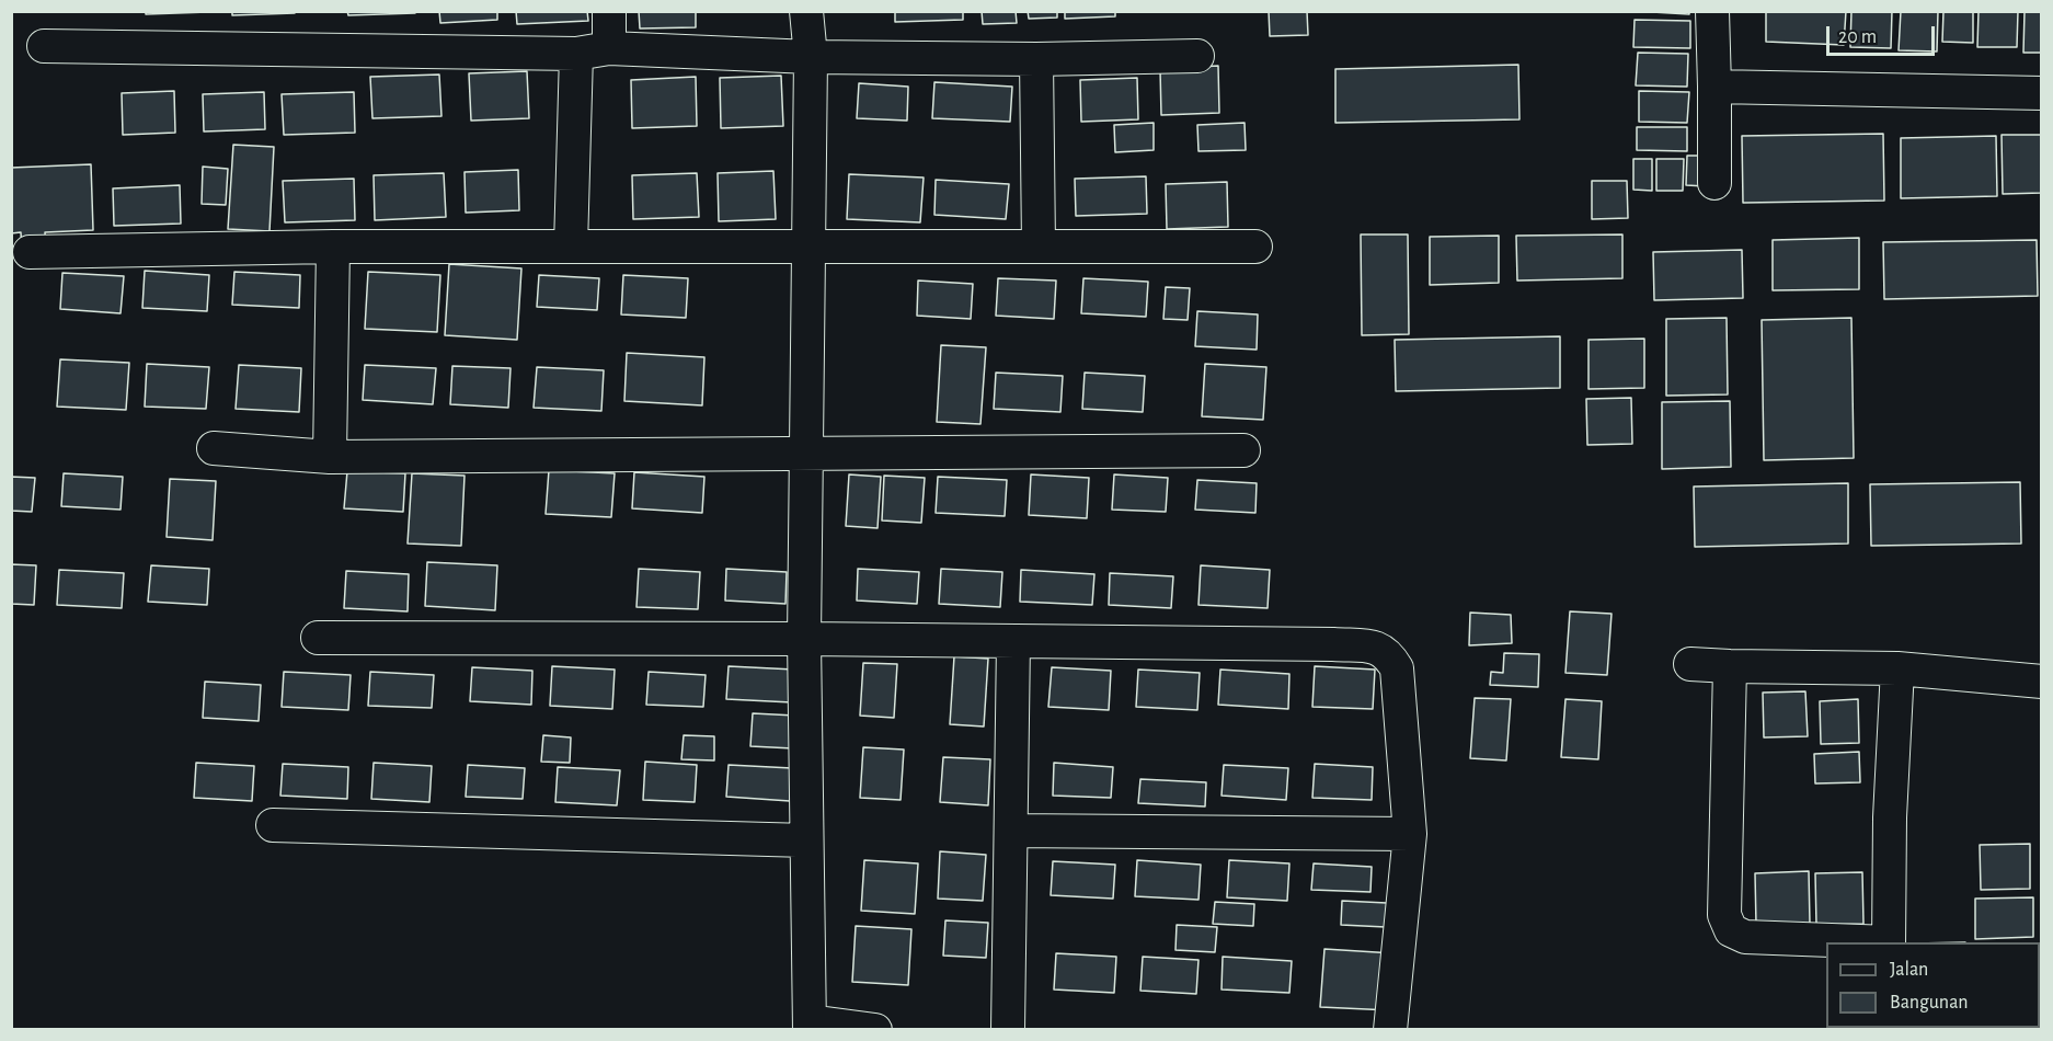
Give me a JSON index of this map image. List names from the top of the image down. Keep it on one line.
{"legend":["Jalan","Bangunan"],"scale_bar":"20 m"}
